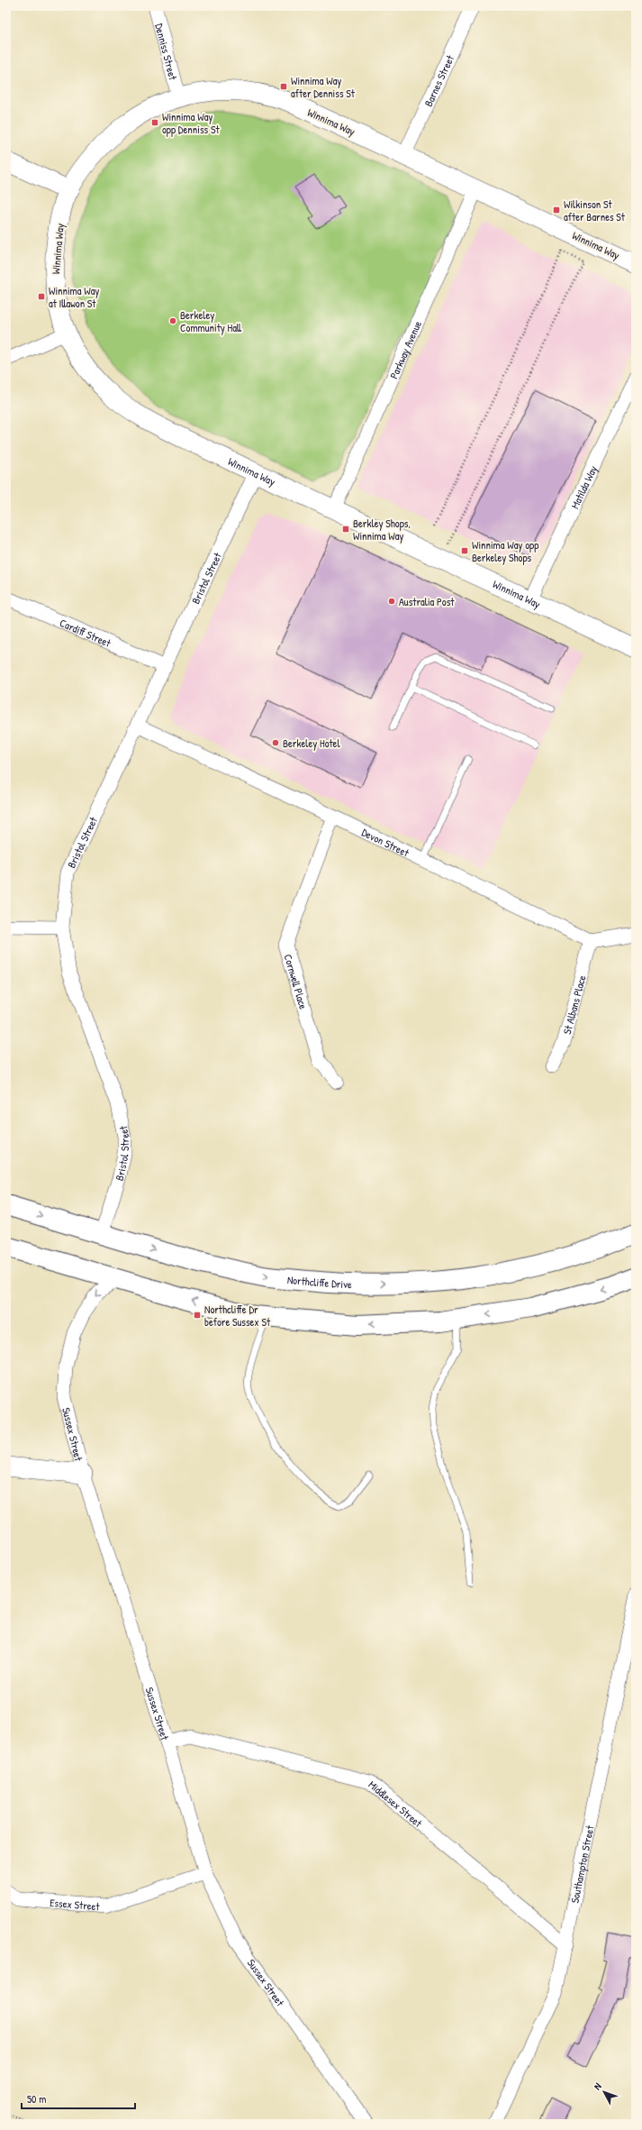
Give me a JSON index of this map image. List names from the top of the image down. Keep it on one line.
{"streets":{"main road":["Northcliffe Drive"],"street":["Denniss Street","Barnes Street","Winnima Way","Parkway Avenue","Matilda Way","Bristol Street","Cardiff Street","Devon Street","Cornwell Place","St Albans Place","Sussex Street","Middlesex Street","Southampton Street","Essex Street"]},"crossings":[["Denniss Street","Winnima Way"],["Barnes Street","Winnima Way"],["Winnima Way","Parkway Avenue"],["Winnima Way","Matilda Way"],["Winnima Way","Bristol Street"],["Bristol Street","Cardiff Street"],["Bristol Street","Devon Street"],["Bristol Street","Northcliffe Drive"],["Devon Street","Cornwell Place"],["Devon Street","St Albans Place"],["Sussex Street","Middlesex Street"],["Sussex Street","Essex Street"],["Middlesex Street","Southampton Street"]],"places":{"transit":["Winnima Way after Denniss St","Winnima Way opp Denniss St","Wilkinson St after Barnes St","Winnima Way at Illawon St","Berkley Shops, Winnima Way","Winnima Way opp Berkeley Shops","Northcliffe Dr before Sussex St"],"other":["Berkeley Community Hall","Australia Post","Berkeley Hotel"]},"scale_bar":"50 m","north":"top left"}
